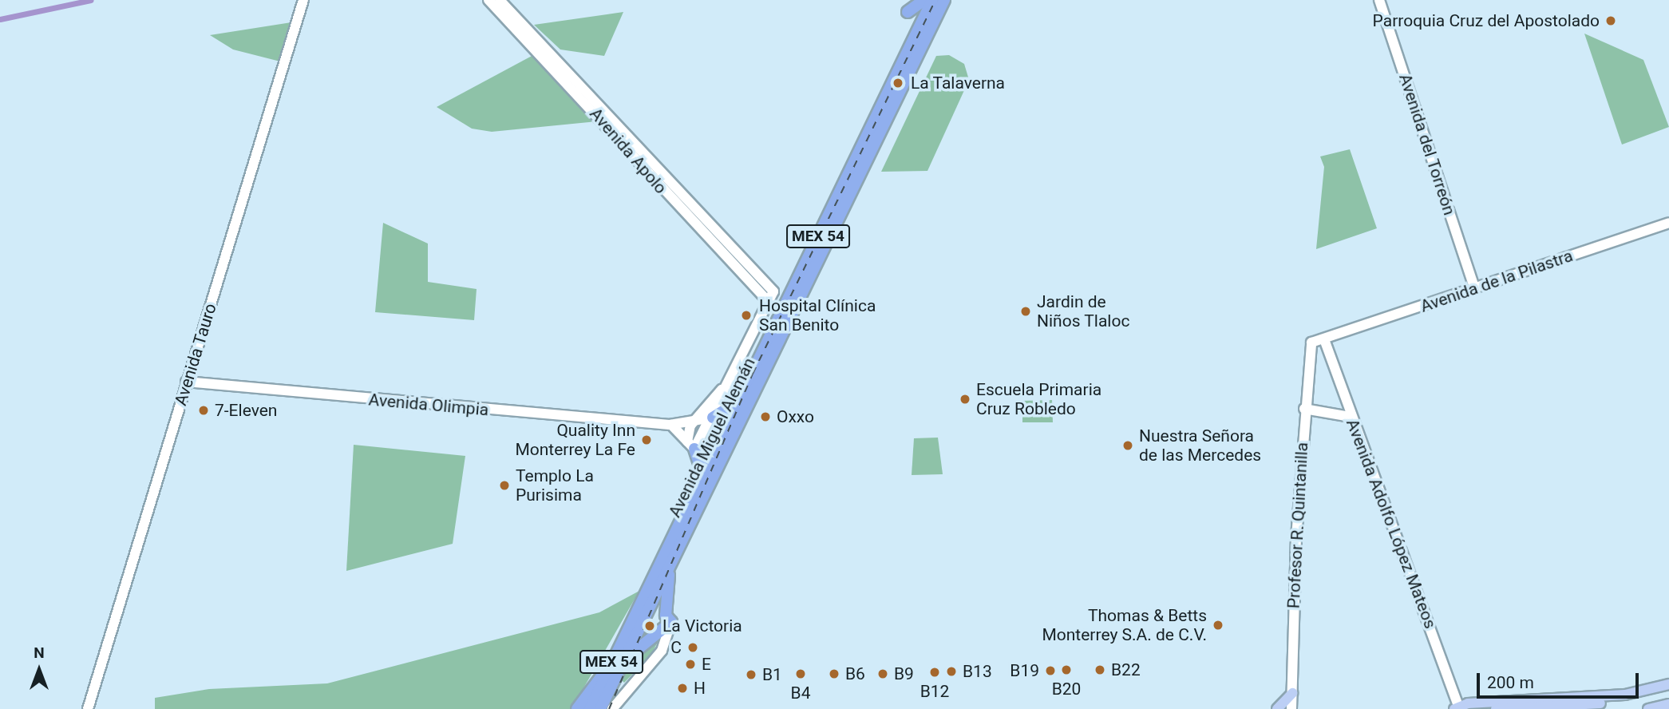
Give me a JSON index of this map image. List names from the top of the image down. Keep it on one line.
{"streets":{"highway":["MEX 54","Avenida Miguel Alemán"],"street":["Avenida del Torreón","Avenida Apolo","Avenida de la Pilastra","Avenida Tauro","Avenida Olimpia","Avenida Adolfo López Mateos","Profesor R. Quintanilla"]},"crossings":[["Avenida del Torreón","Avenida de la Pilastra"],["Avenida Apolo","Avenida Miguel Alemán"],["Avenida de la Pilastra","Avenida Adolfo López Mateos"],["Avenida de la Pilastra","Profesor R. Quintanilla"],["Avenida Tauro","Avenida Olimpia"],["Avenida Olimpia","Avenida Miguel Alemán"]],"places":["Parroquia Cruz del Apostolado","La Talaverna","Jardin de Niños Tlaloc","Hospital Clínica San Benito","Escuela Primaria Cruz Robledo","7-Eleven","Oxxo","Quality Inn Monterrey La Fe","Nuestra Señora de las Mercedes","Templo La Purisima","Thomas & Betts Monterrey S.A. de C.V.","La Victoria","C","E","B20","B22","B19","B13","B12","B4","B6","B9","B1","H"],"scale_bar":"200 m","north":"top"}
